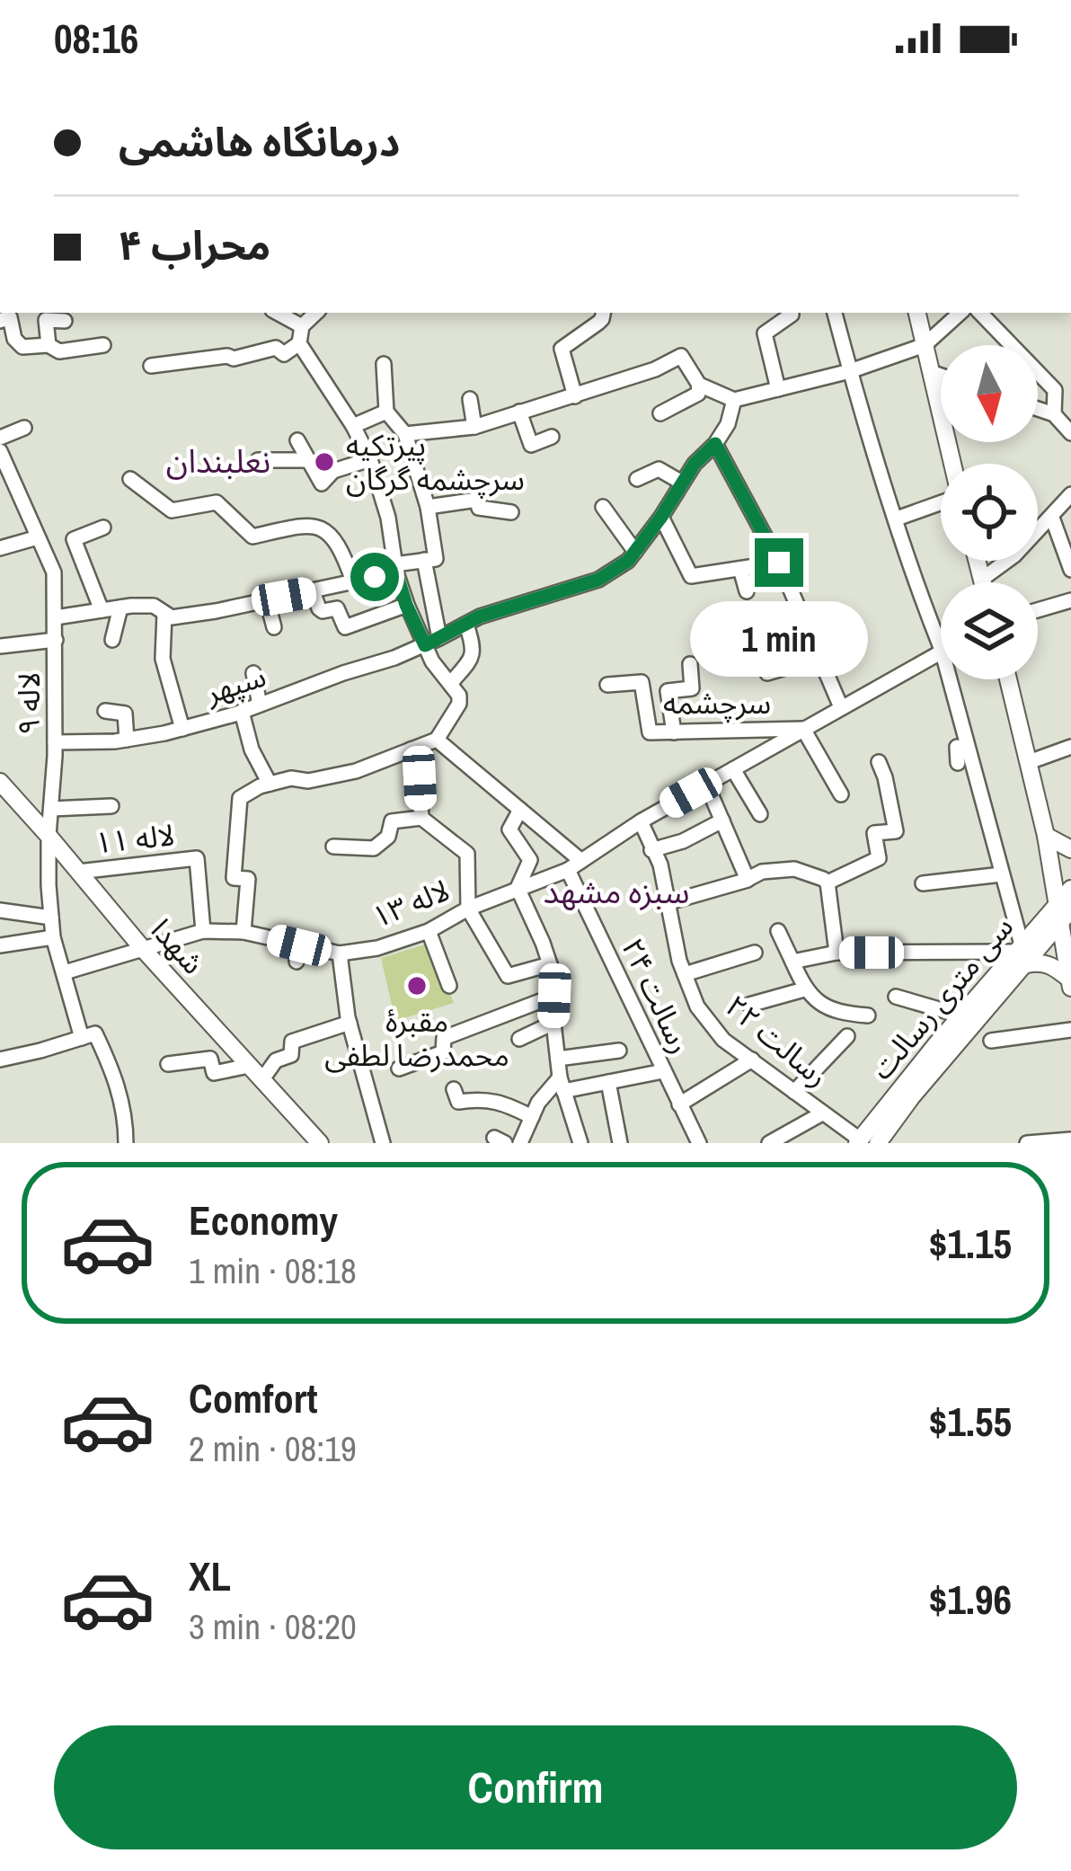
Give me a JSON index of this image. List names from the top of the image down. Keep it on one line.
{"streets":{"main road":["شهدا","سی متری رسالت"],"street":["سپهر","سرچشمه","۹ لاله","۱۱ لاله","لاله ۱۳","۲۴ رسالت","۲۲ رسالت"]},"crossings":[["سپهر","۹ لاله"],["سرچشمه","لاله ۱۳"],["۹ لاله","لاله ۱۳"],["۹ لاله","شهدا"],["۱۱ لاله","لاله ۱۳"],["۱۱ لاله","شهدا"],["لاله ۱۳","شهدا"],["لاله ۱۳","۲۴ رسالت"],["لاله ۱۳","۲۲ رسالت"],["سی متری رسالت","۲۲ رسالت"]],"districts":["نعلبندان","سبزه مشهد"],"places":["پیرتکیه سرچشمه گرگان","مقبرهٔ محمدرضا لطفی"],"north":"bottom","page":{"status":"08:16","banner":["درمانگاه هاشمی","۴ محراب"],"bubble":"1 min","list":[{"name":"Economy","note":"1 min · 08:18","value":"$1.15"},{"name":"Comfort","note":"2 min · 08:19","value":"$1.55"},{"name":"XL","note":"3 min · 08:20","value":"$1.96"}],"buttons":"Confirm"}}
